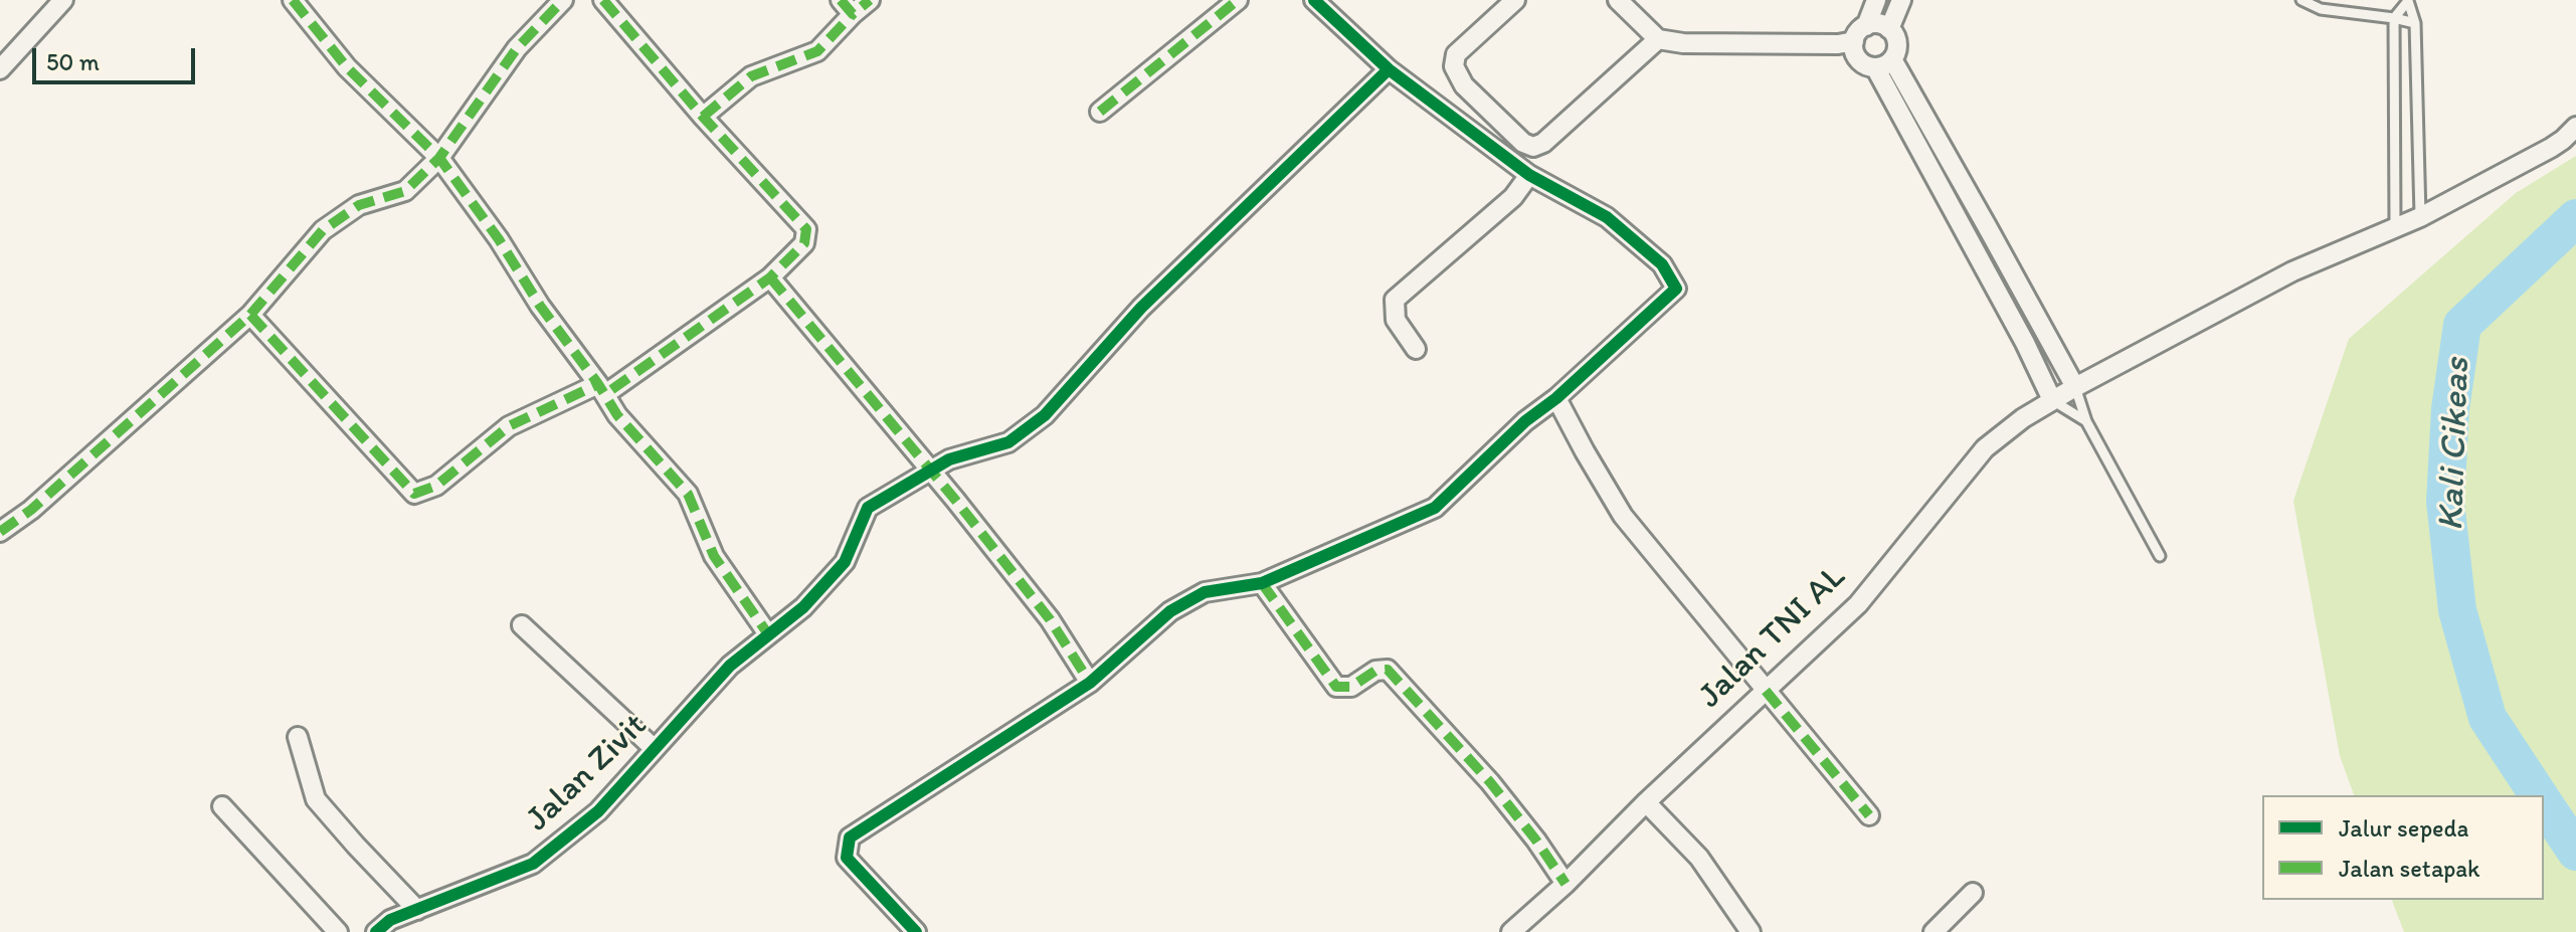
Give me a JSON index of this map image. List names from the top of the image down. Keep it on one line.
{"streets":{"street":["Jalan TNI AL","Jalan Zivit"]},"water":["Kali Cikeas"],"legend":["Jalur sepeda","Jalan setapak"],"scale_bar":"50 m"}
